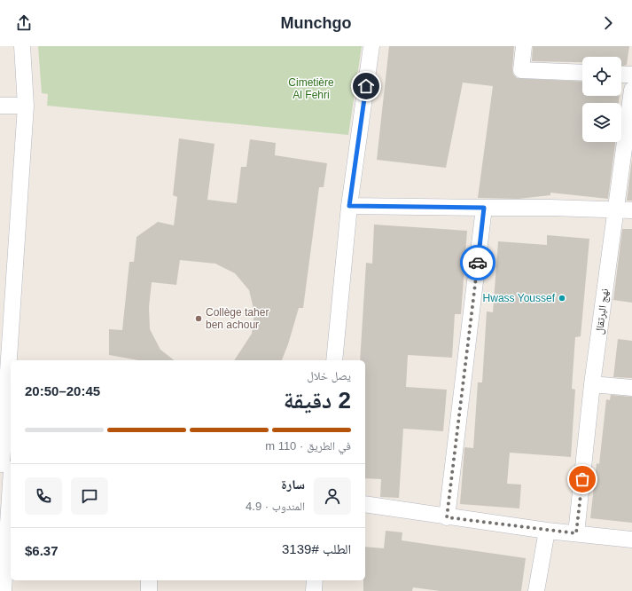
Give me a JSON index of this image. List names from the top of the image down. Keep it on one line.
{"streets":{"street":["نهج البرتقال"]},"parks":["Cimetière Al Fehri"],"places":["Hwass Youssef","Collège taher ben achour"],"page":{"header":"Munchgo","heading":["2 دقيقة","يصل خلال","20:45–20:50"],"panel":["سارة","المندوب · 4.9","الطلب #3139","$6.37"],"bar":"في الطريق · 110 m"}}
